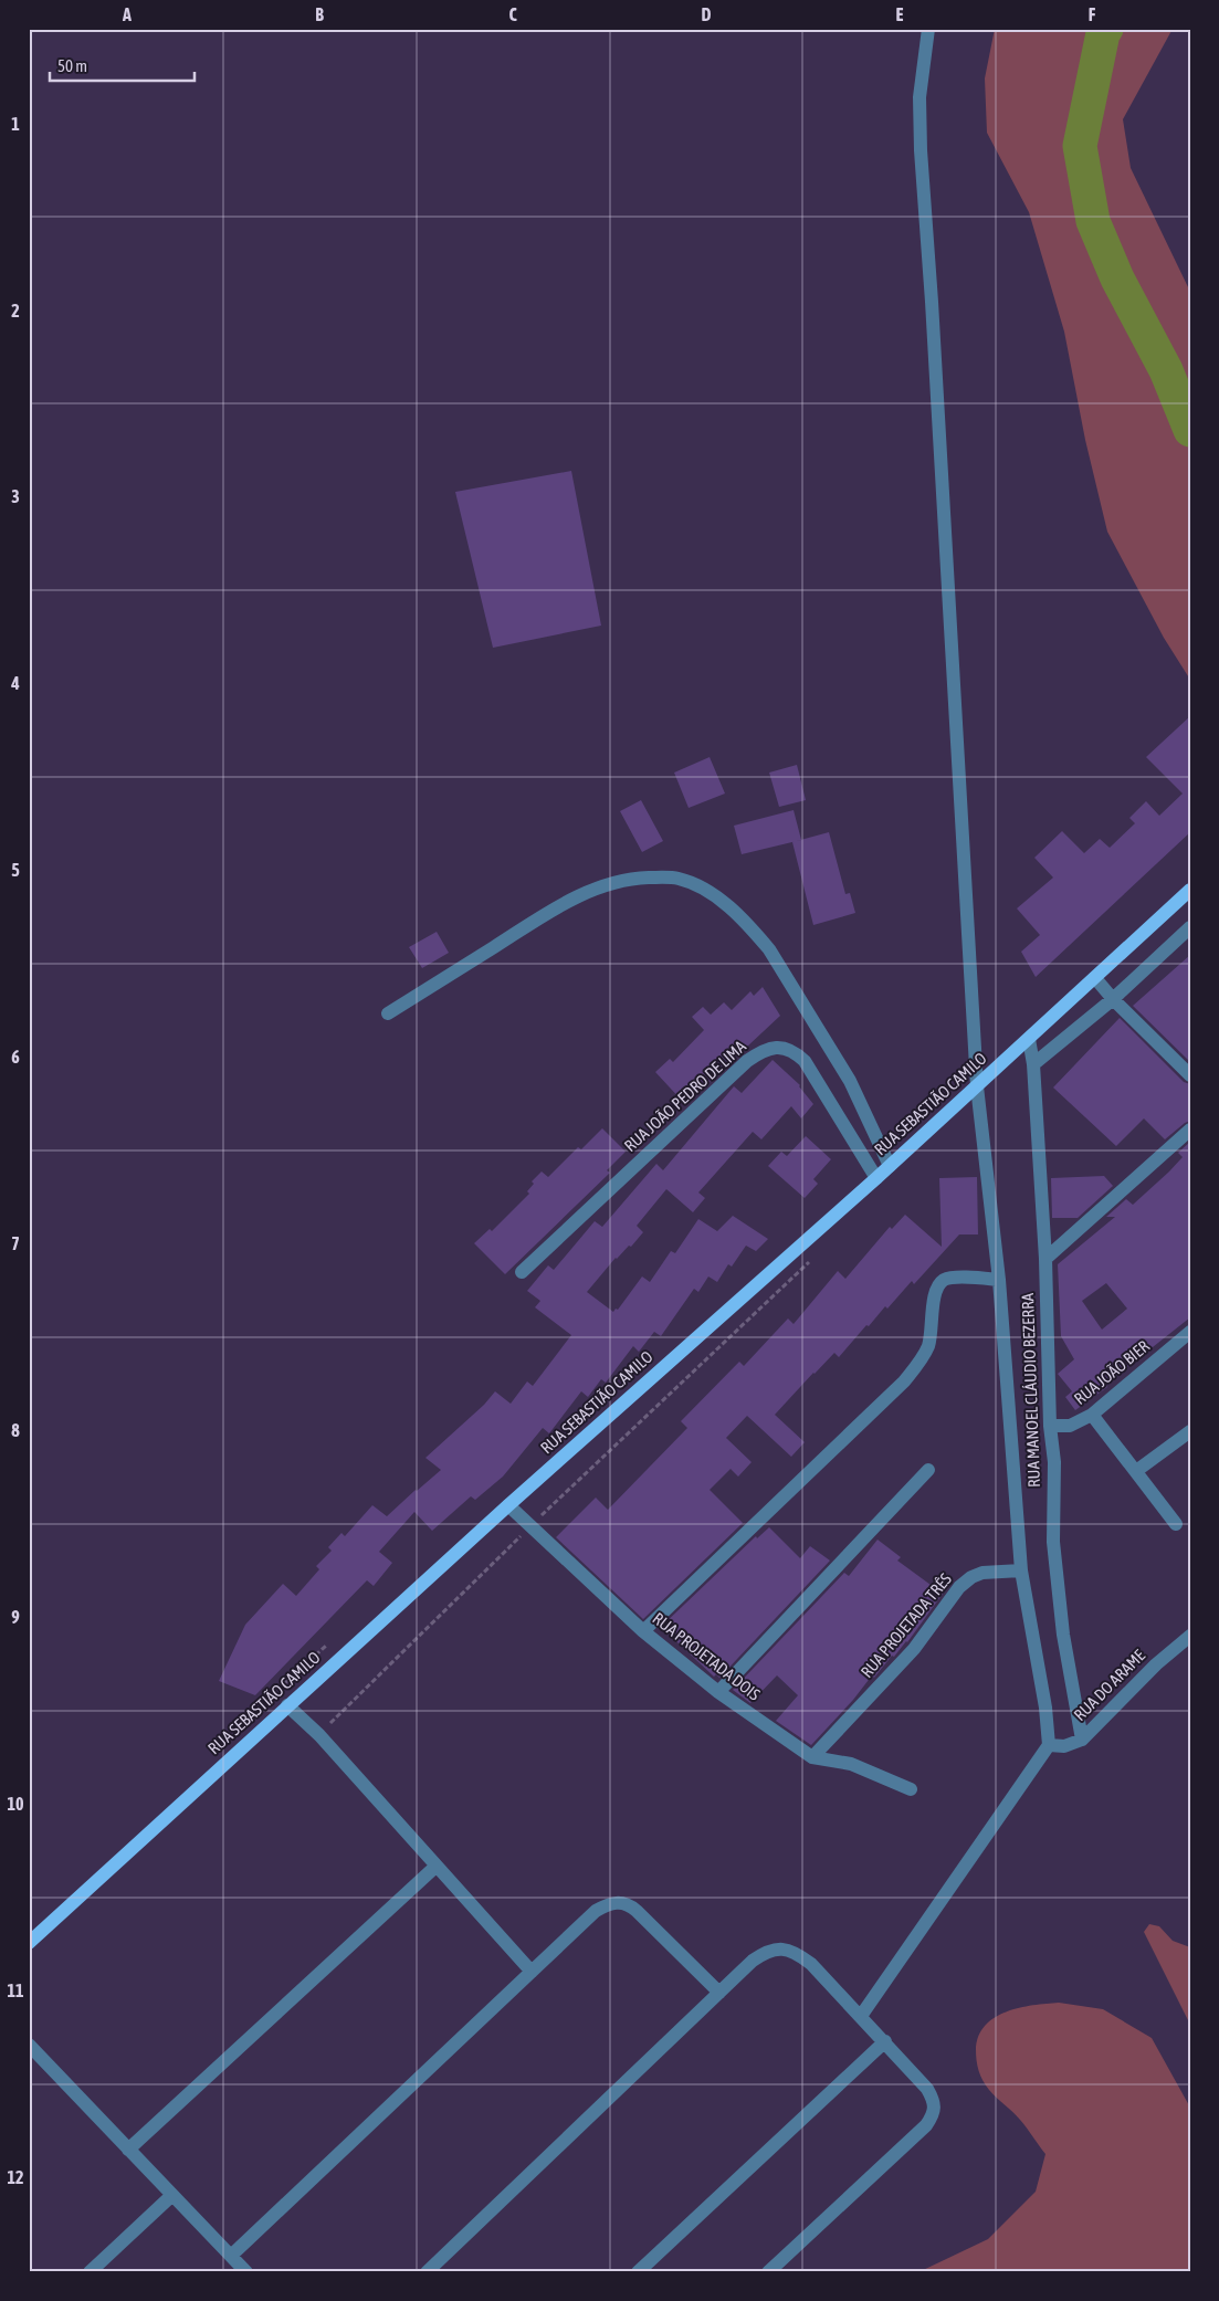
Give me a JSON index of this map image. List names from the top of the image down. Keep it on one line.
{"streets":{"main road":["RUA SEBASTIÃO CAMILO"],"street":["RUA JOÃO PEDRO DE LIMA","RUA JOÃO BIER","RUA MANOEL CLÁUDIO BEZERRA","RUA PROJETADA TRÊS","RUA PROJETADA DOIS","RUA DO ARAME"]},"crossings":[["RUA JOÃO PEDRO DE LIMA","RUA SEBASTIÃO CAMILO"],["RUA SEBASTIÃO CAMILO","RUA MANOEL CLÁUDIO BEZERRA"],["RUA SEBASTIÃO CAMILO","RUA PROJETADA DOIS"],["RUA JOÃO BIER","RUA MANOEL CLÁUDIO BEZERRA"],["RUA MANOEL CLÁUDIO BEZERRA","RUA DO ARAME"],["RUA PROJETADA TRÊS","RUA PROJETADA DOIS"]],"scale_bar":"50 m","grid":{"columns":["A","B","C","D","E","F"],"rows":["1","2","3","4","5","6","7","8","9","10","11","12"]}}
